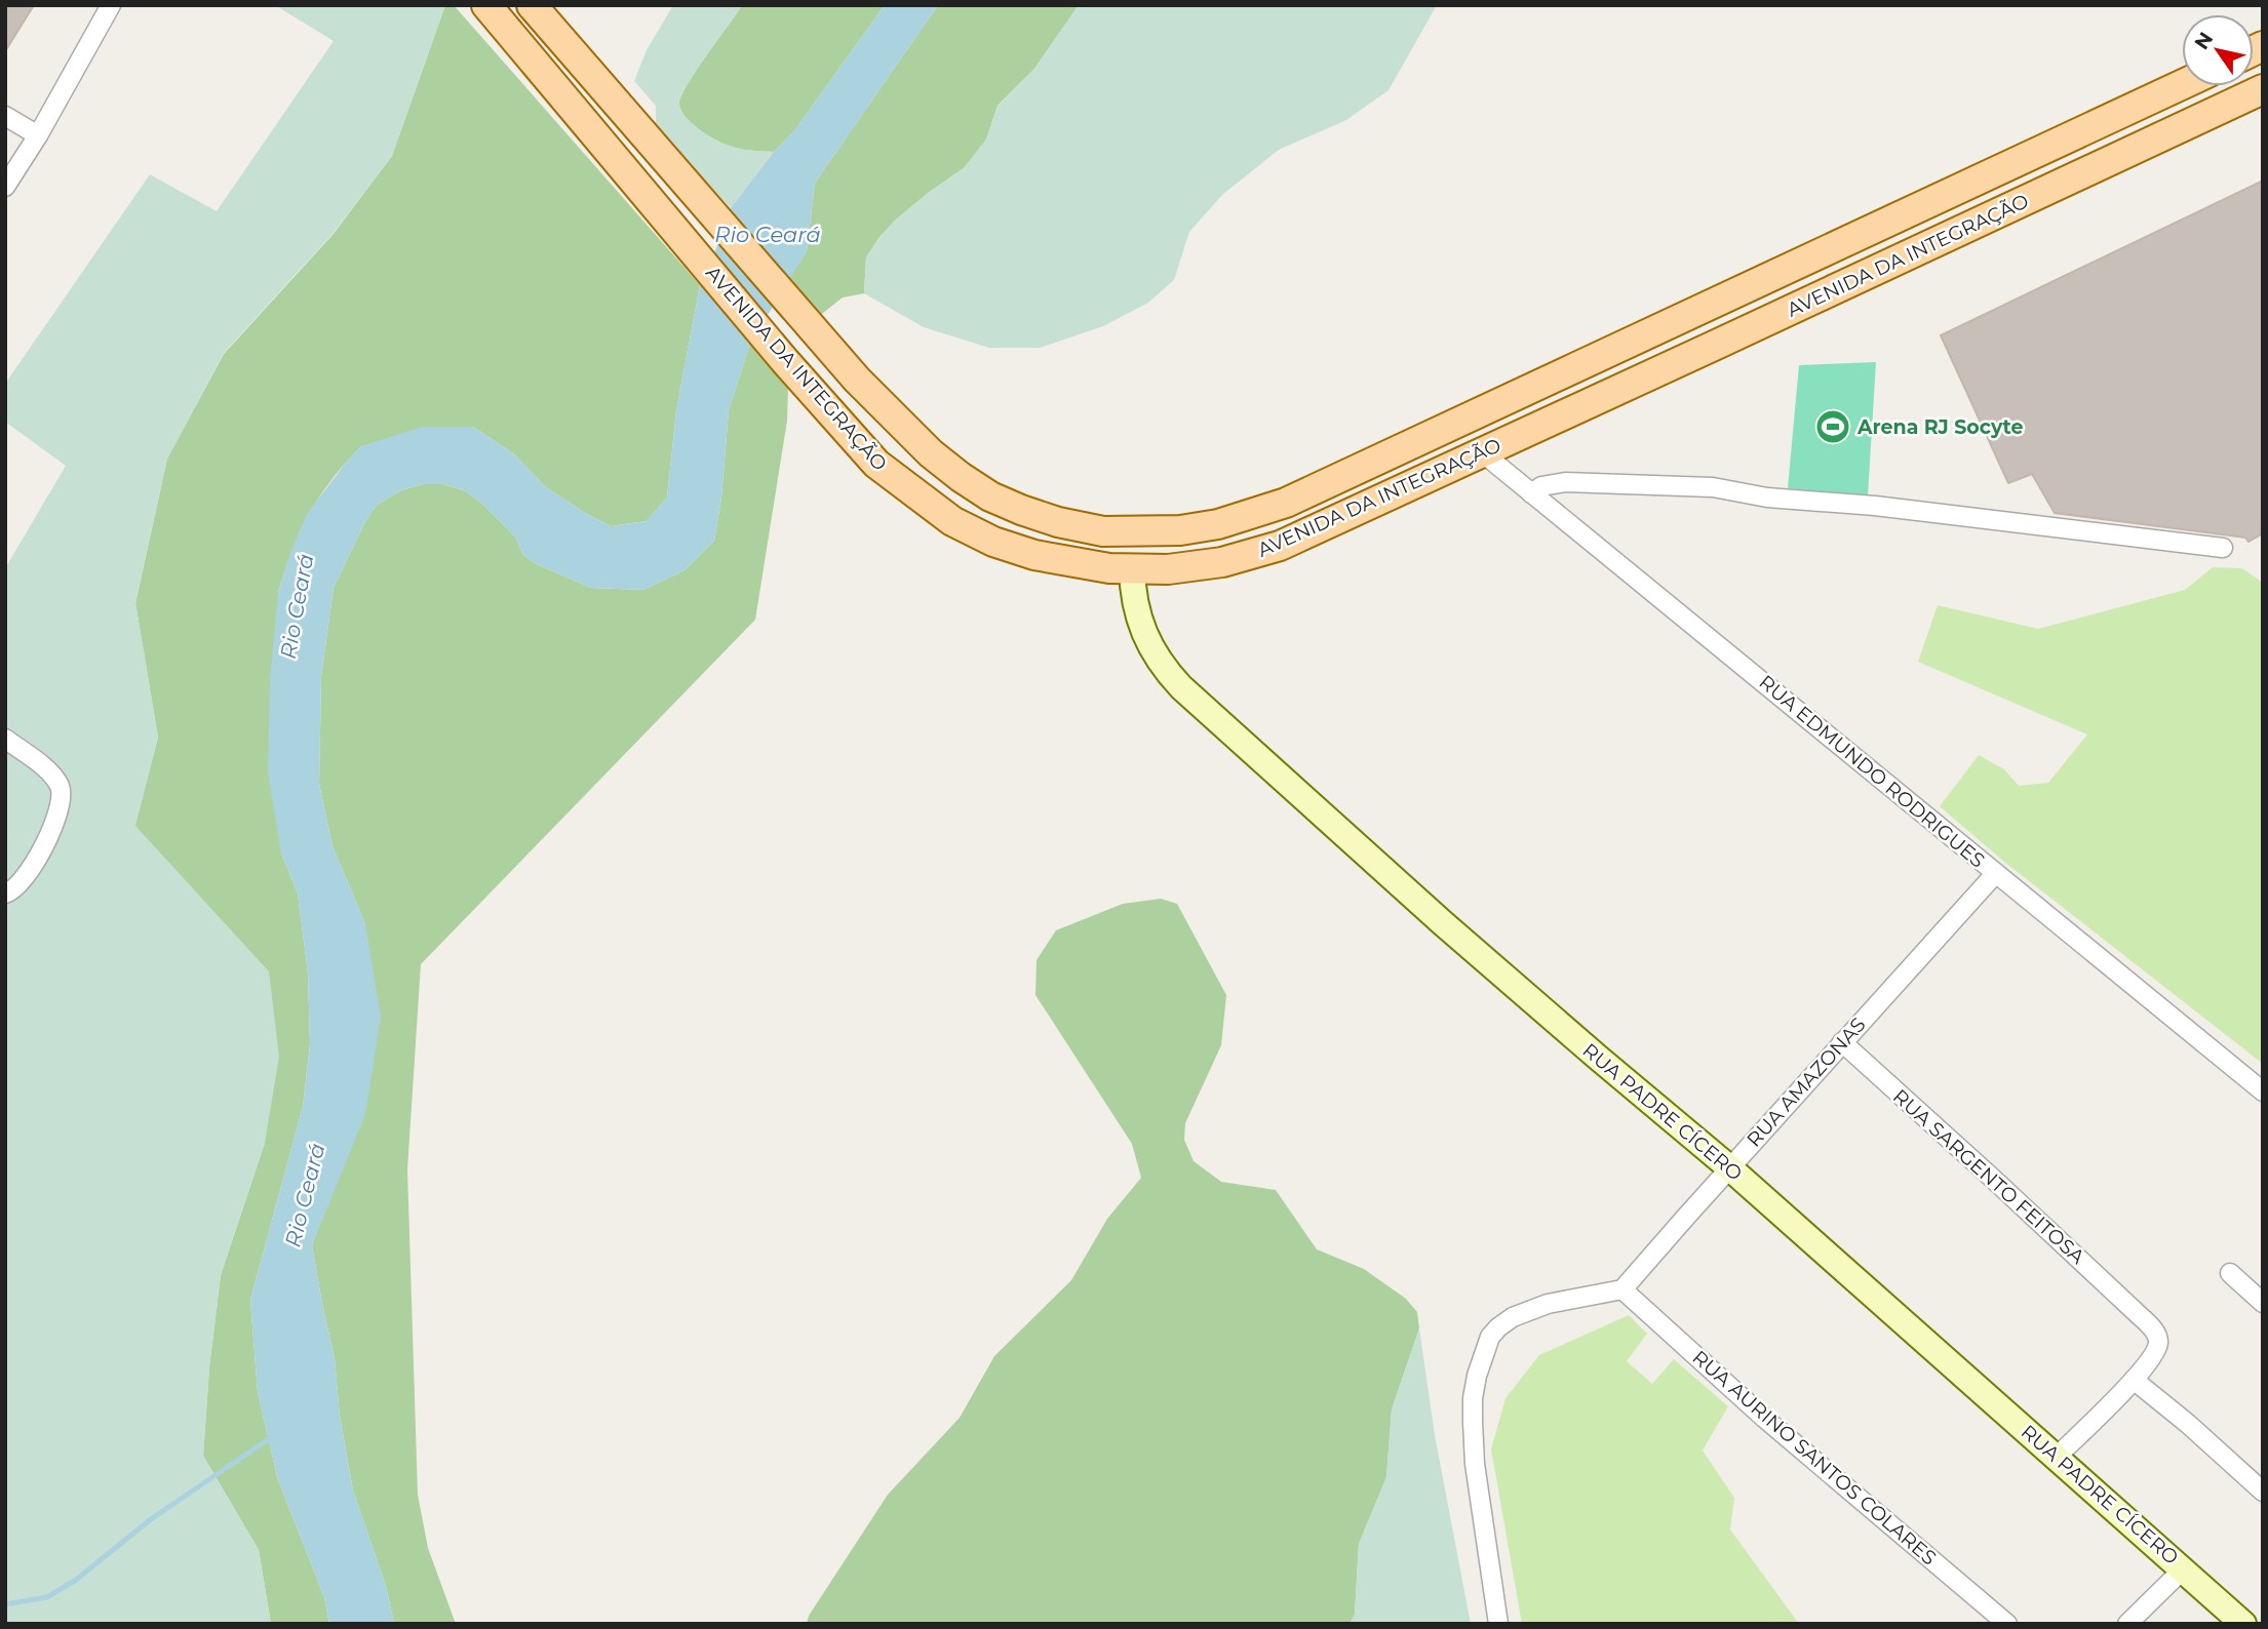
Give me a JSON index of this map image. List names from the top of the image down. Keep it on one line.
{"streets":{"main road":["AVENIDA DA INTEGRAÇÃO"],"street":["RUA EDMUNDO RODRIGUES","RUA AMAZONAS","RUA PADRE CÍCERO","RUA SARGENTO FEITOSA","RUA AURINO SANTOS COLARES"]},"crossings":[["AVENIDA DA INTEGRAÇÃO","RUA EDMUNDO RODRIGUES"],["AVENIDA DA INTEGRAÇÃO","RUA PADRE CÍCERO"],["RUA EDMUNDO RODRIGUES","RUA AMAZONAS"],["RUA AMAZONAS","RUA PADRE CÍCERO"],["RUA AMAZONAS","RUA SARGENTO FEITOSA"],["RUA AMAZONAS","RUA AURINO SANTOS COLARES"]],"water":["Rio Ceará"],"places":{"sports":["Arena RJ Socyte"]},"north":"top left"}
